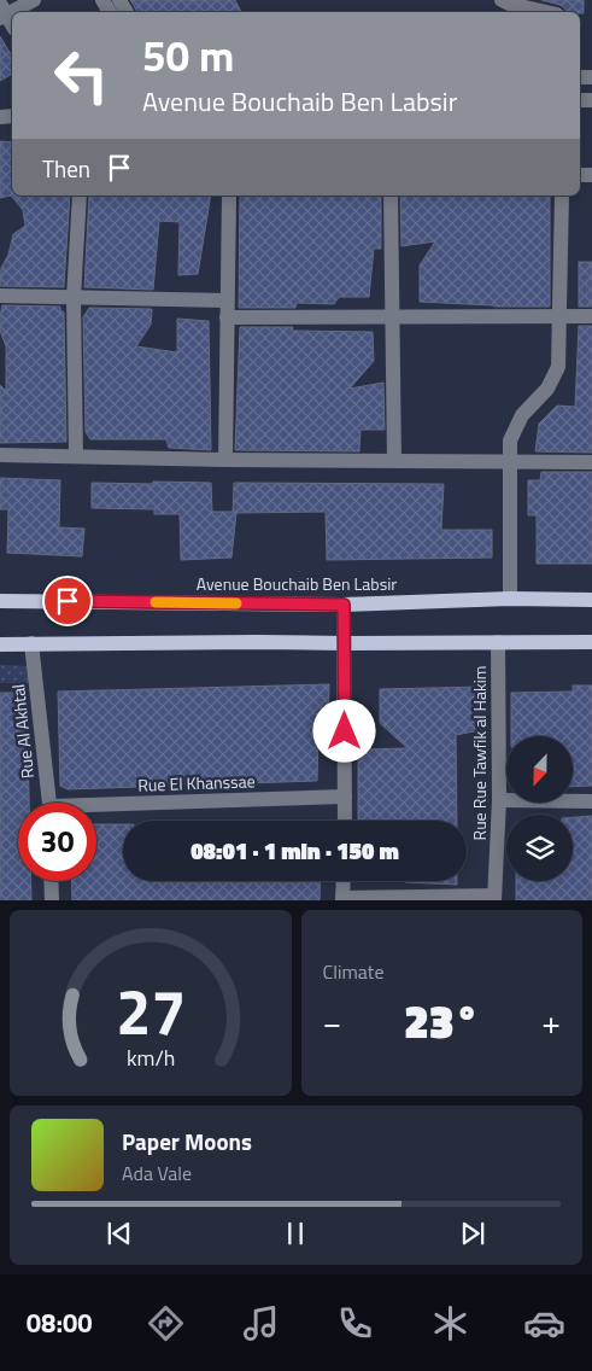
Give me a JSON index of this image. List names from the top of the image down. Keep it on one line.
{"streets":{"main road":["Avenue Bouchaib Ben Labsir"],"street":["Rue Al Akhtal","Rue Rue Tawfik al Hakim","Rue El Khanssae"]},"north":"bottom","page":{"turn":["50 m","Avenue Bouchaib Ben Labsir"],"then":"Then","limit":"30","trip":"08:01 · 1 min · 150 m","tile":"Climate","heat":["−","23°","+"],"song":["Paper Moons","Ada Vale"],"tabs":"08:00","gauge":["27","km/h"]}}
